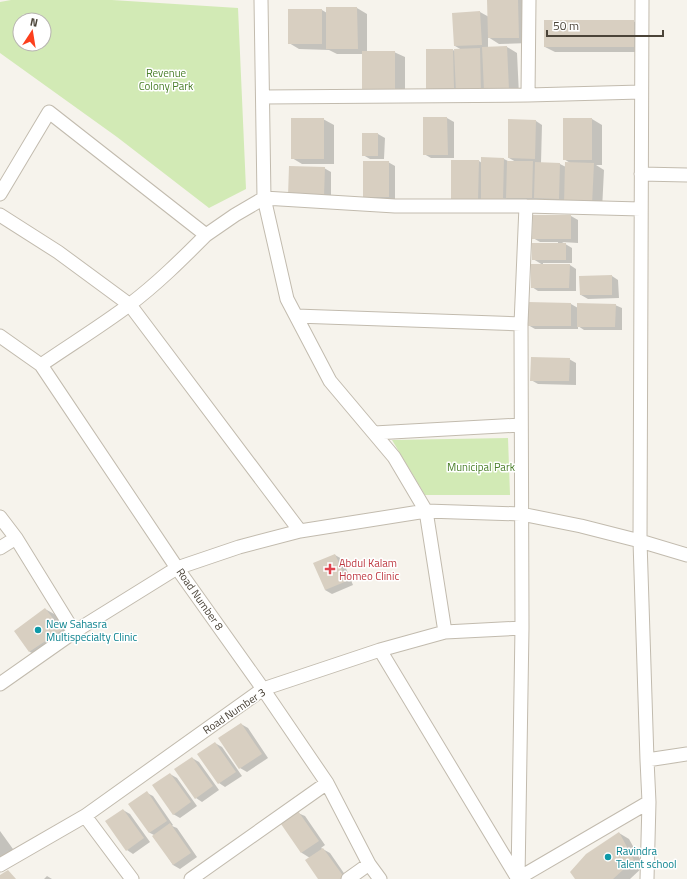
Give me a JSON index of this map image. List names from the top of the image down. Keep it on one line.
{"streets":{"street":["Road Number 8","Road Number 3"]},"crossings":[["Road Number 8","Road Number 3"]],"parks":["Revenue Colony Park","Municipal Park"],"places":{"health":["Abdul Kalam Homeo Clinic"],"other":["New Sahasra Multispecialty Clinic","Ravindra Talent school"]},"scale_bar":"50 m","north":"top"}
